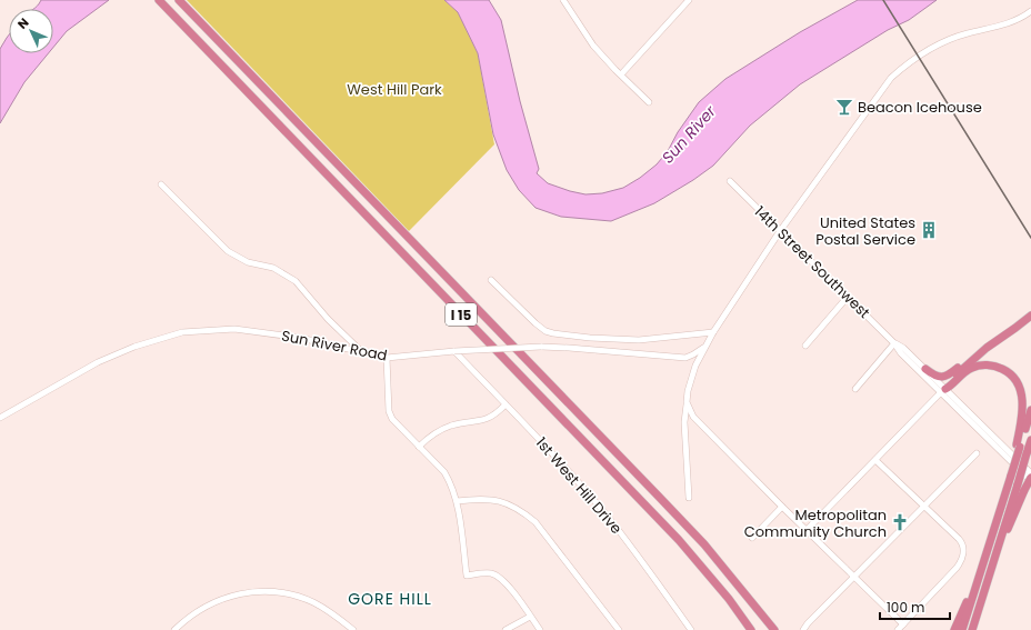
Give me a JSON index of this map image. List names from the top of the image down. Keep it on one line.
{"streets":{"highway":["I 15"],"street":["14th Street Southwest","Sun River Road","1st West Hill Drive"]},"crossings":[["Sun River Road","1st West Hill Drive"]],"districts":["GORE HILL"],"water":["Sun River"],"parks":["West Hill Park"],"places":{"bar":["Beacon Icehouse"],"building":["United States Postal Service"],"church":["Metropolitan Community Church"]},"scale_bar":"100 m","north":"top left"}
